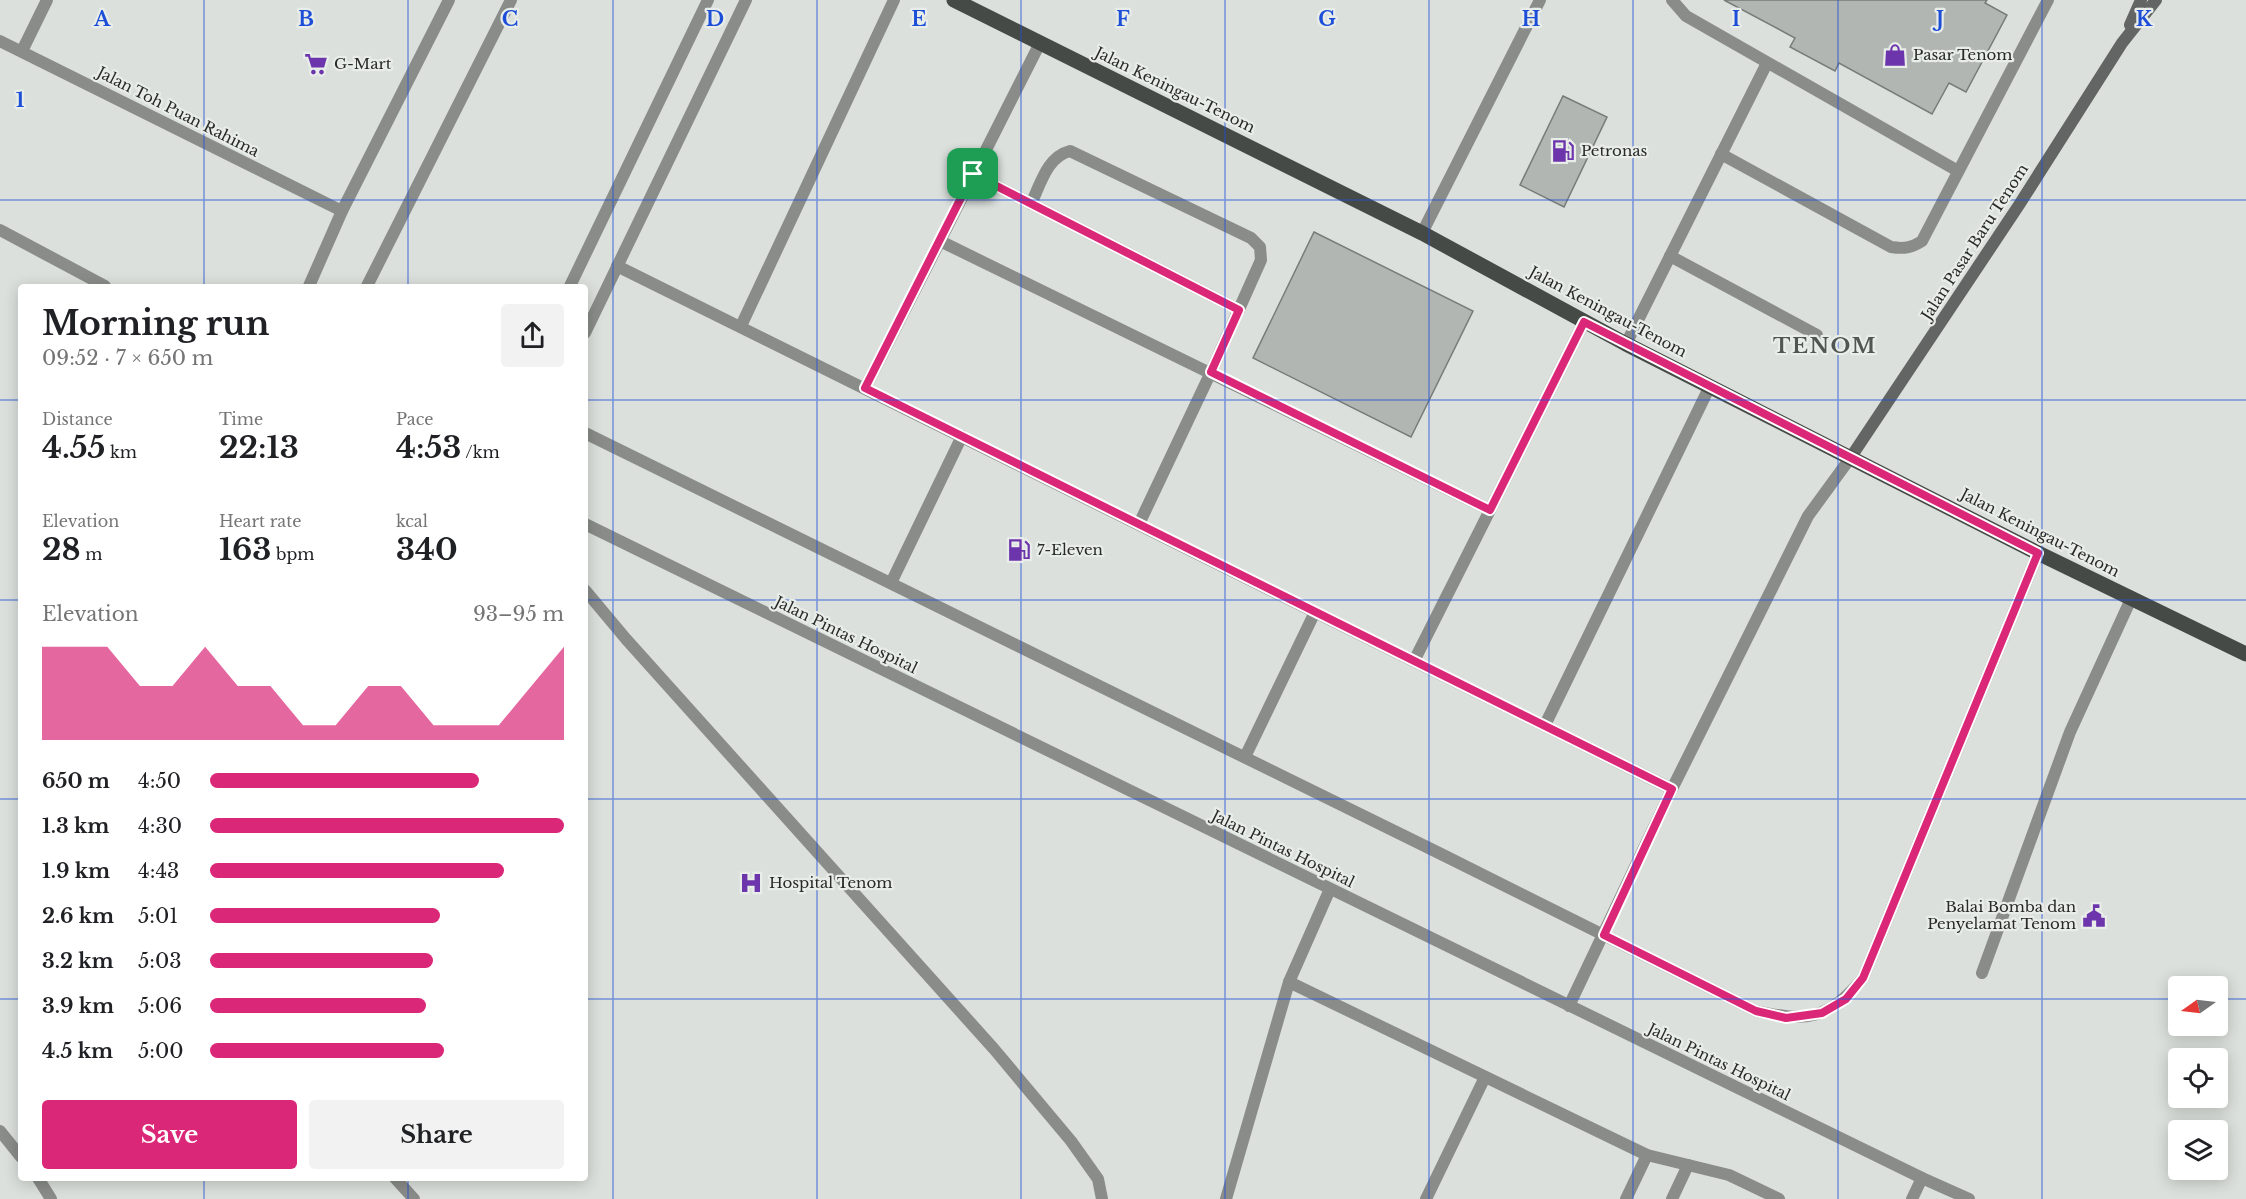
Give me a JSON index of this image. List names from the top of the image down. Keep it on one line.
{"streets":{"main road":["Jalan Keningau-Tenom"],"street":["Jalan Toh Puan Rahima","Jalan Pasar Baru Tenom","Jalan Pintas Hospital"]},"crossings":[["Jalan Keningau-Tenom","Jalan Pasar Baru Tenom"]],"districts":["TENOM"],"places":{"shop":["Pasar Tenom"],"supermarket":["G-Mart"],"fuel station":["Petronas","7-Eleven"],"hospital":["Hospital Tenom"],"public building":["Balai Bomba dan Penyelamat Tenom"]},"north":"left","page":{"heading":["Morning run","09:52 · 7 × 650 m"],"stats":[["Distance","4.55 km"],["Time","22:13"],["Pace","4:53 /km"],["Elevation","28 m"],["Heart rate","163 bpm"],["kcal","340"]],"chart":["Elevation","93–95 m"],"list":[{"name":"650 m","note":"4:50"},{"name":"1.3 km","note":"4:30"},{"name":"1.9 km","note":"4:43"},{"name":"2.6 km","note":"5:01"},{"name":"3.2 km","note":"5:03"},{"name":"3.9 km","note":"5:06"},{"name":"4.5 km","note":"5:00"}],"buttons":["Save","Share"]},"grid":{"columns":["A","B","C","D","E","F","G","H","I","J","K"],"rows":["1"]}}
